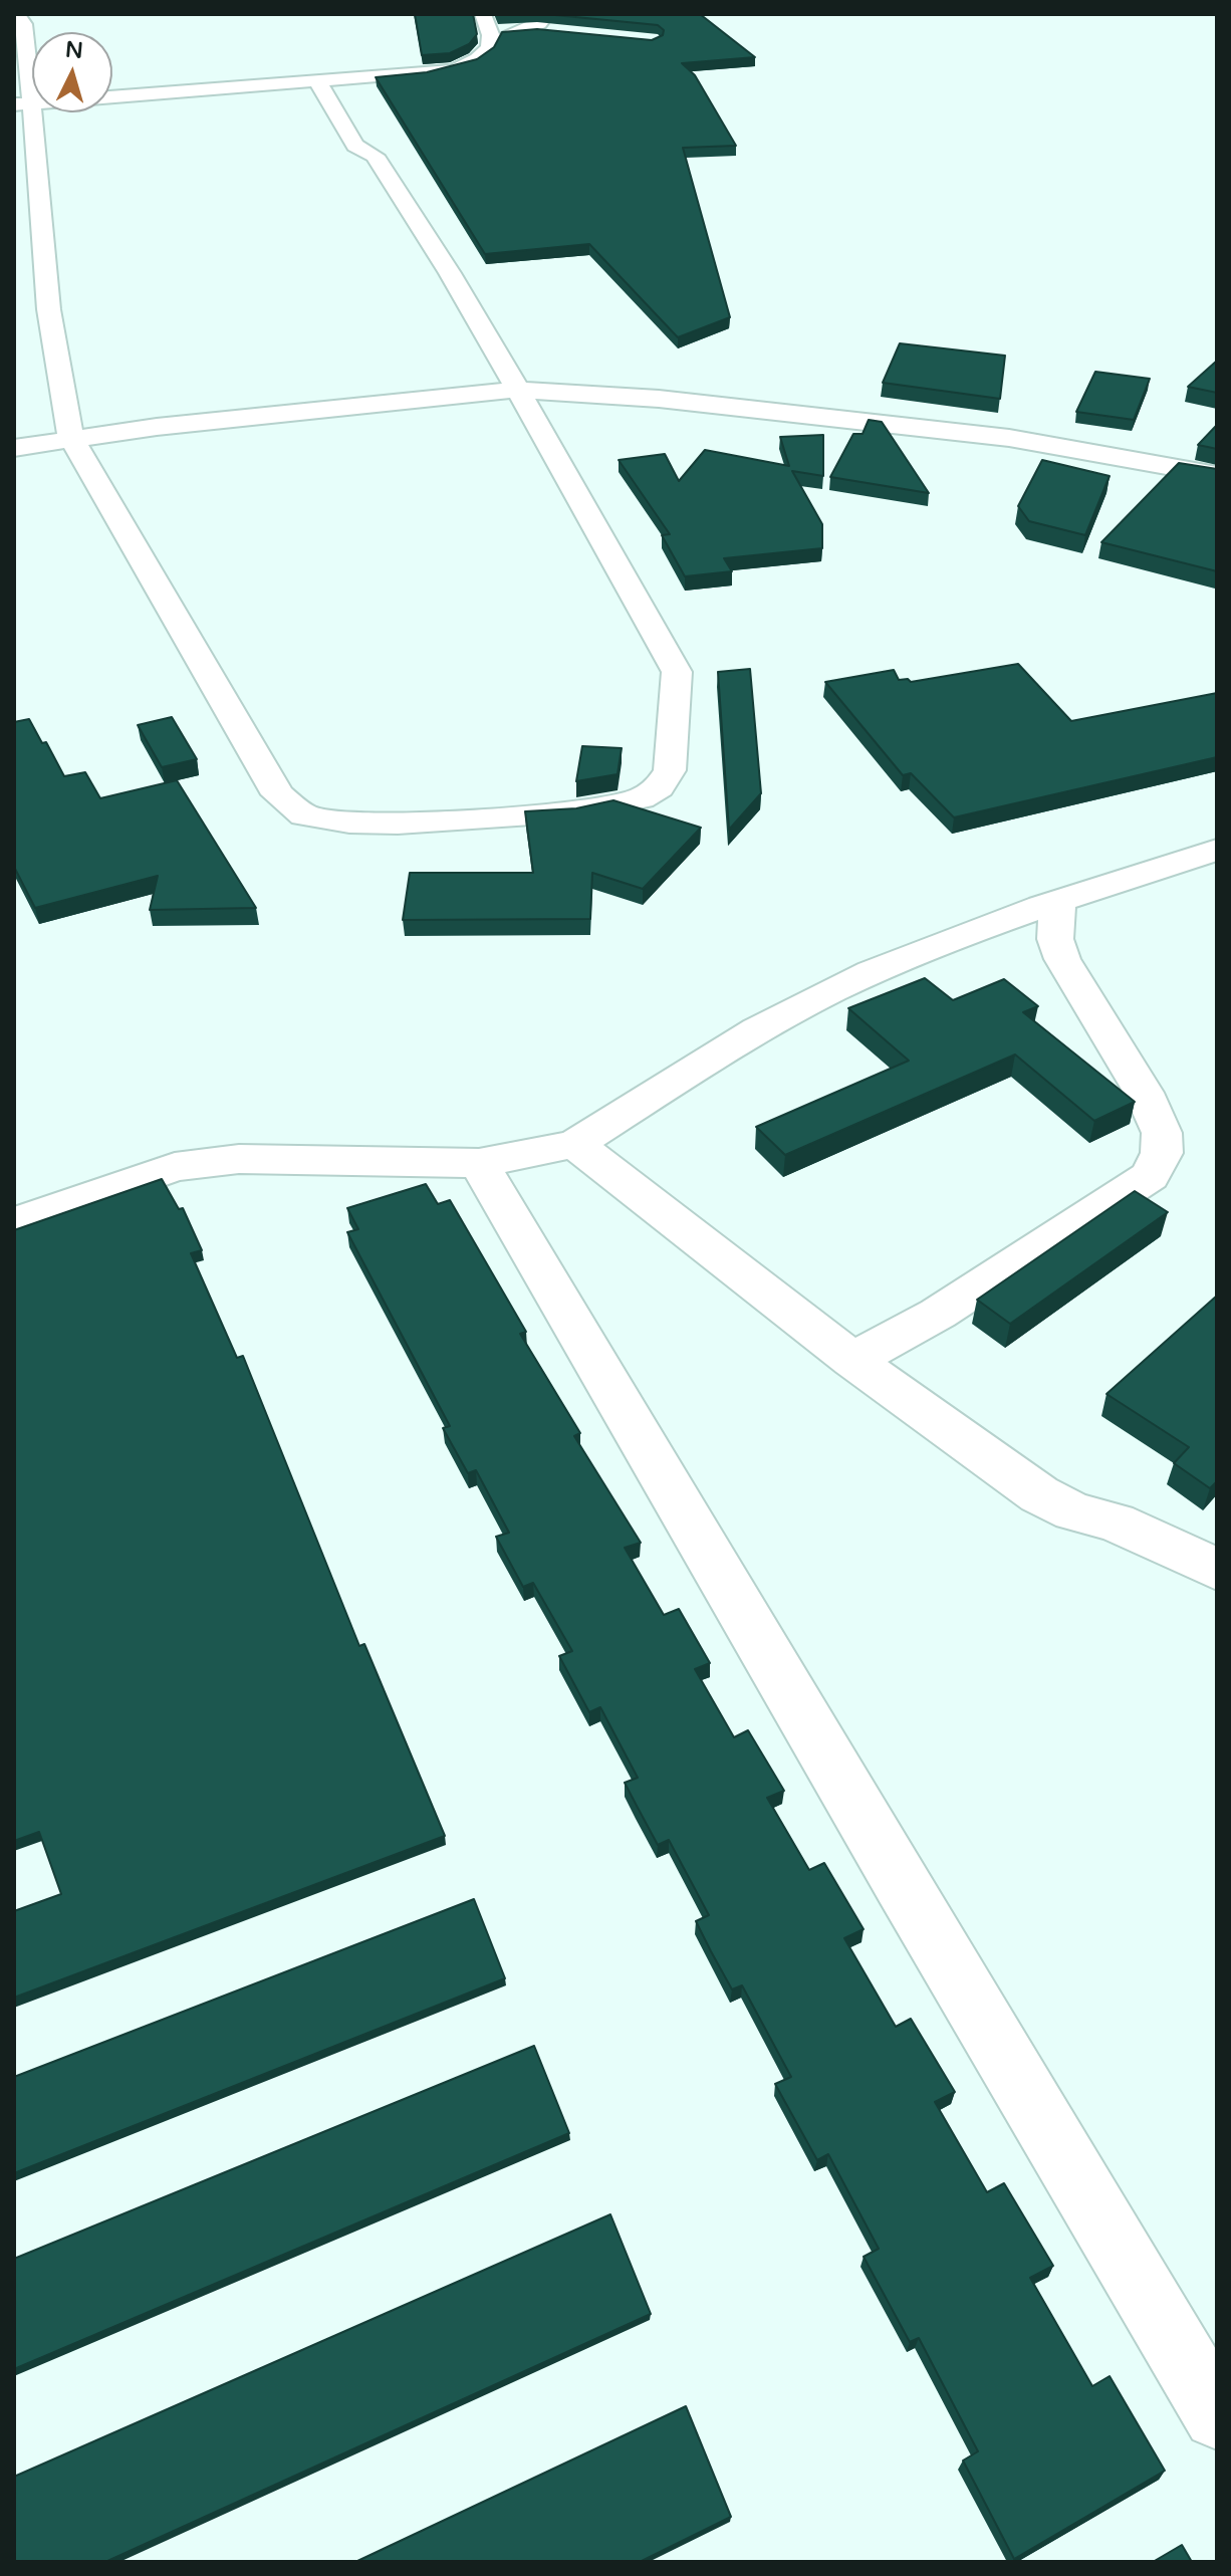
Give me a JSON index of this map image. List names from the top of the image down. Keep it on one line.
{"north":"top"}
